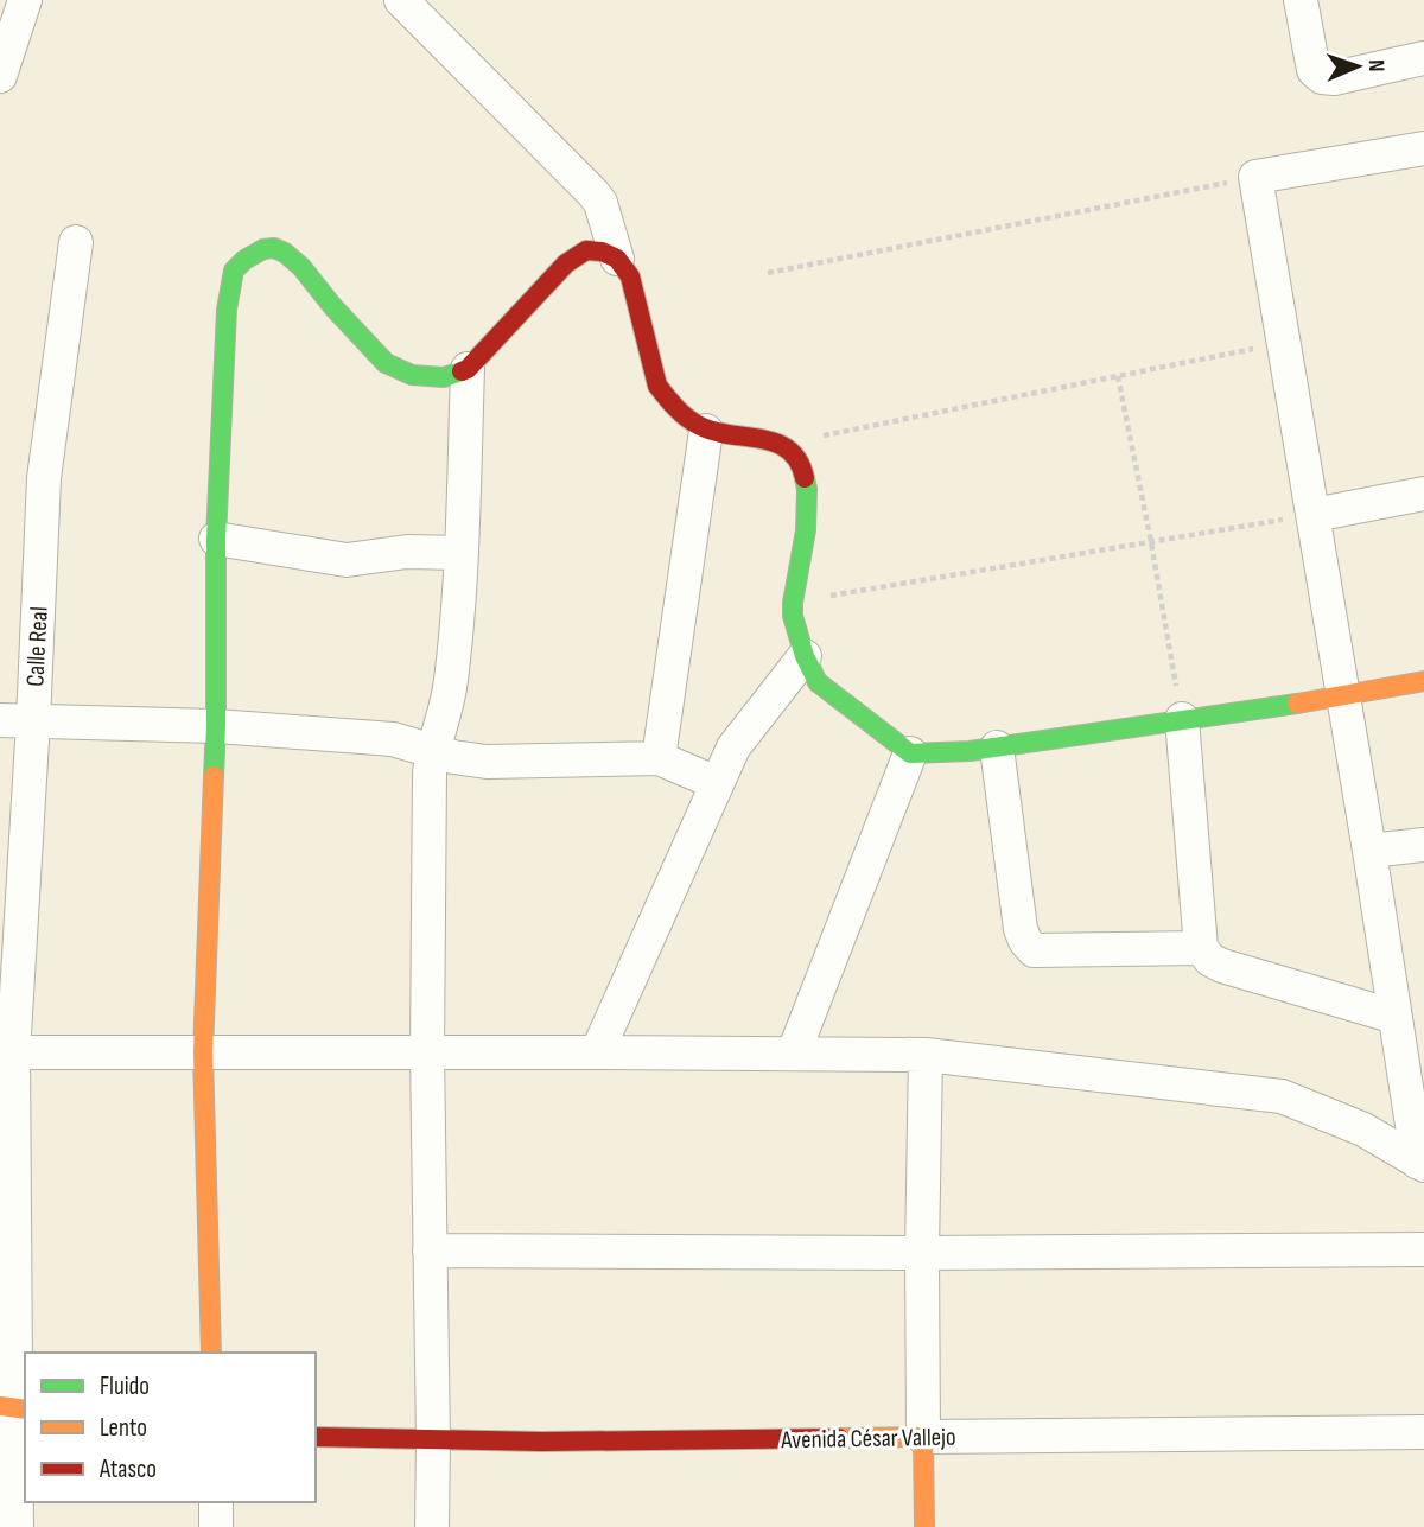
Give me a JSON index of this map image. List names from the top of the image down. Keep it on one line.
{"streets":{"street":["Calle Real","Avenida César Vallejo"]},"legend":["Fluido","Lento","Atasco"],"north":"right"}
